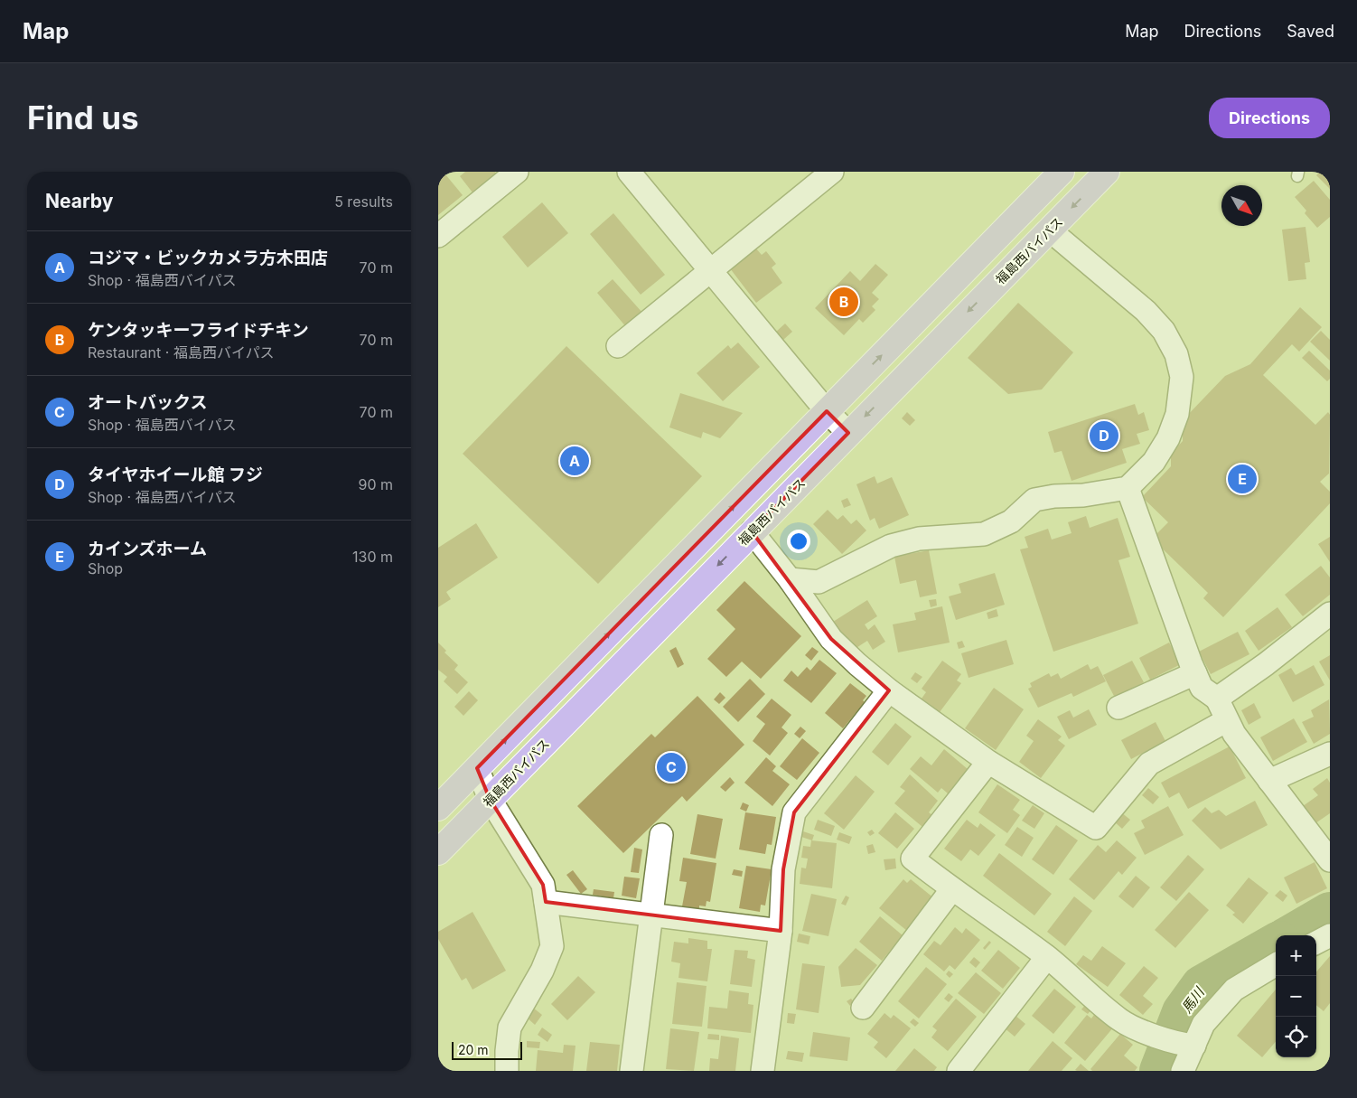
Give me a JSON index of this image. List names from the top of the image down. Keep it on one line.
{"streets":{"highway":["福島西バイパス"]},"water":["馬川"],"scale_bar":"20 m","north":"bottom right","page":{"header":"Map","nav":["Map","Directions","Saved"],"buttons":"Directions","title":"Find us","heading":["Nearby","5 results"],"list":[{"mark":"A","name":"コジマ・ビックカメラ方木田店","note":"Shop · 福島西バイパス","value":"70 m"},{"mark":"B","name":"ケンタッキーフライドチキン","note":"Restaurant · 福島西バイパス","value":"70 m"},{"mark":"C","name":"オートバックス","note":"Shop · 福島西バイパス","value":"70 m"},{"mark":"D","name":"タイヤホイール館 フジ","note":"Shop · 福島西バイパス","value":"90 m"},{"mark":"E","name":"カインズホーム","note":"Shop","value":"130 m"}],"pins":["B","D","A","E","C"],"map_buttons":["+","−"],"scale":"20 m"}}
